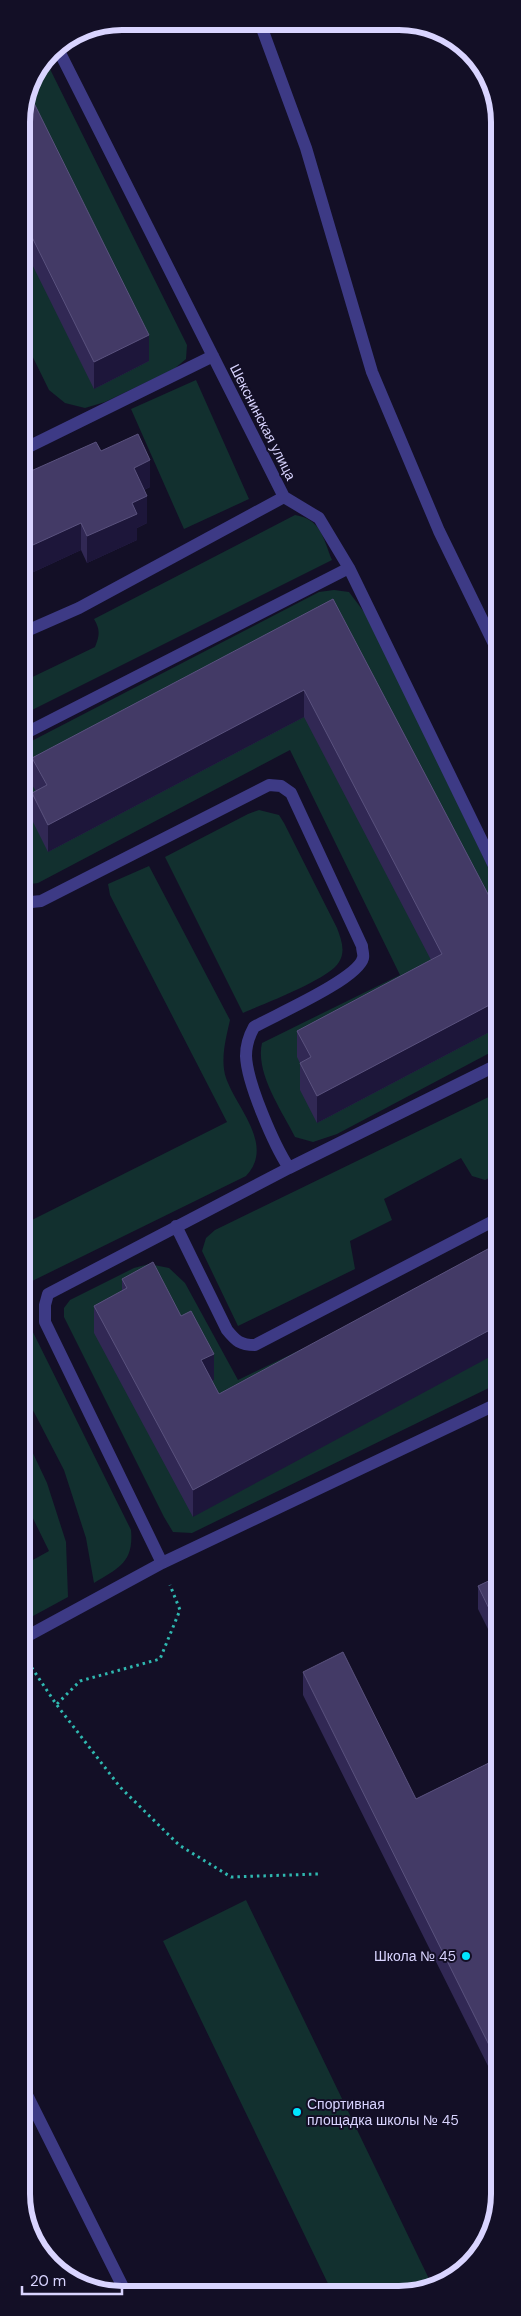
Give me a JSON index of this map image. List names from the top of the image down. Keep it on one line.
{"streets":{"street":["Шекснинская улица"]},"places":["Школа № 45","Спортивная площадка школы № 45"],"scale_bar":"20 m"}
